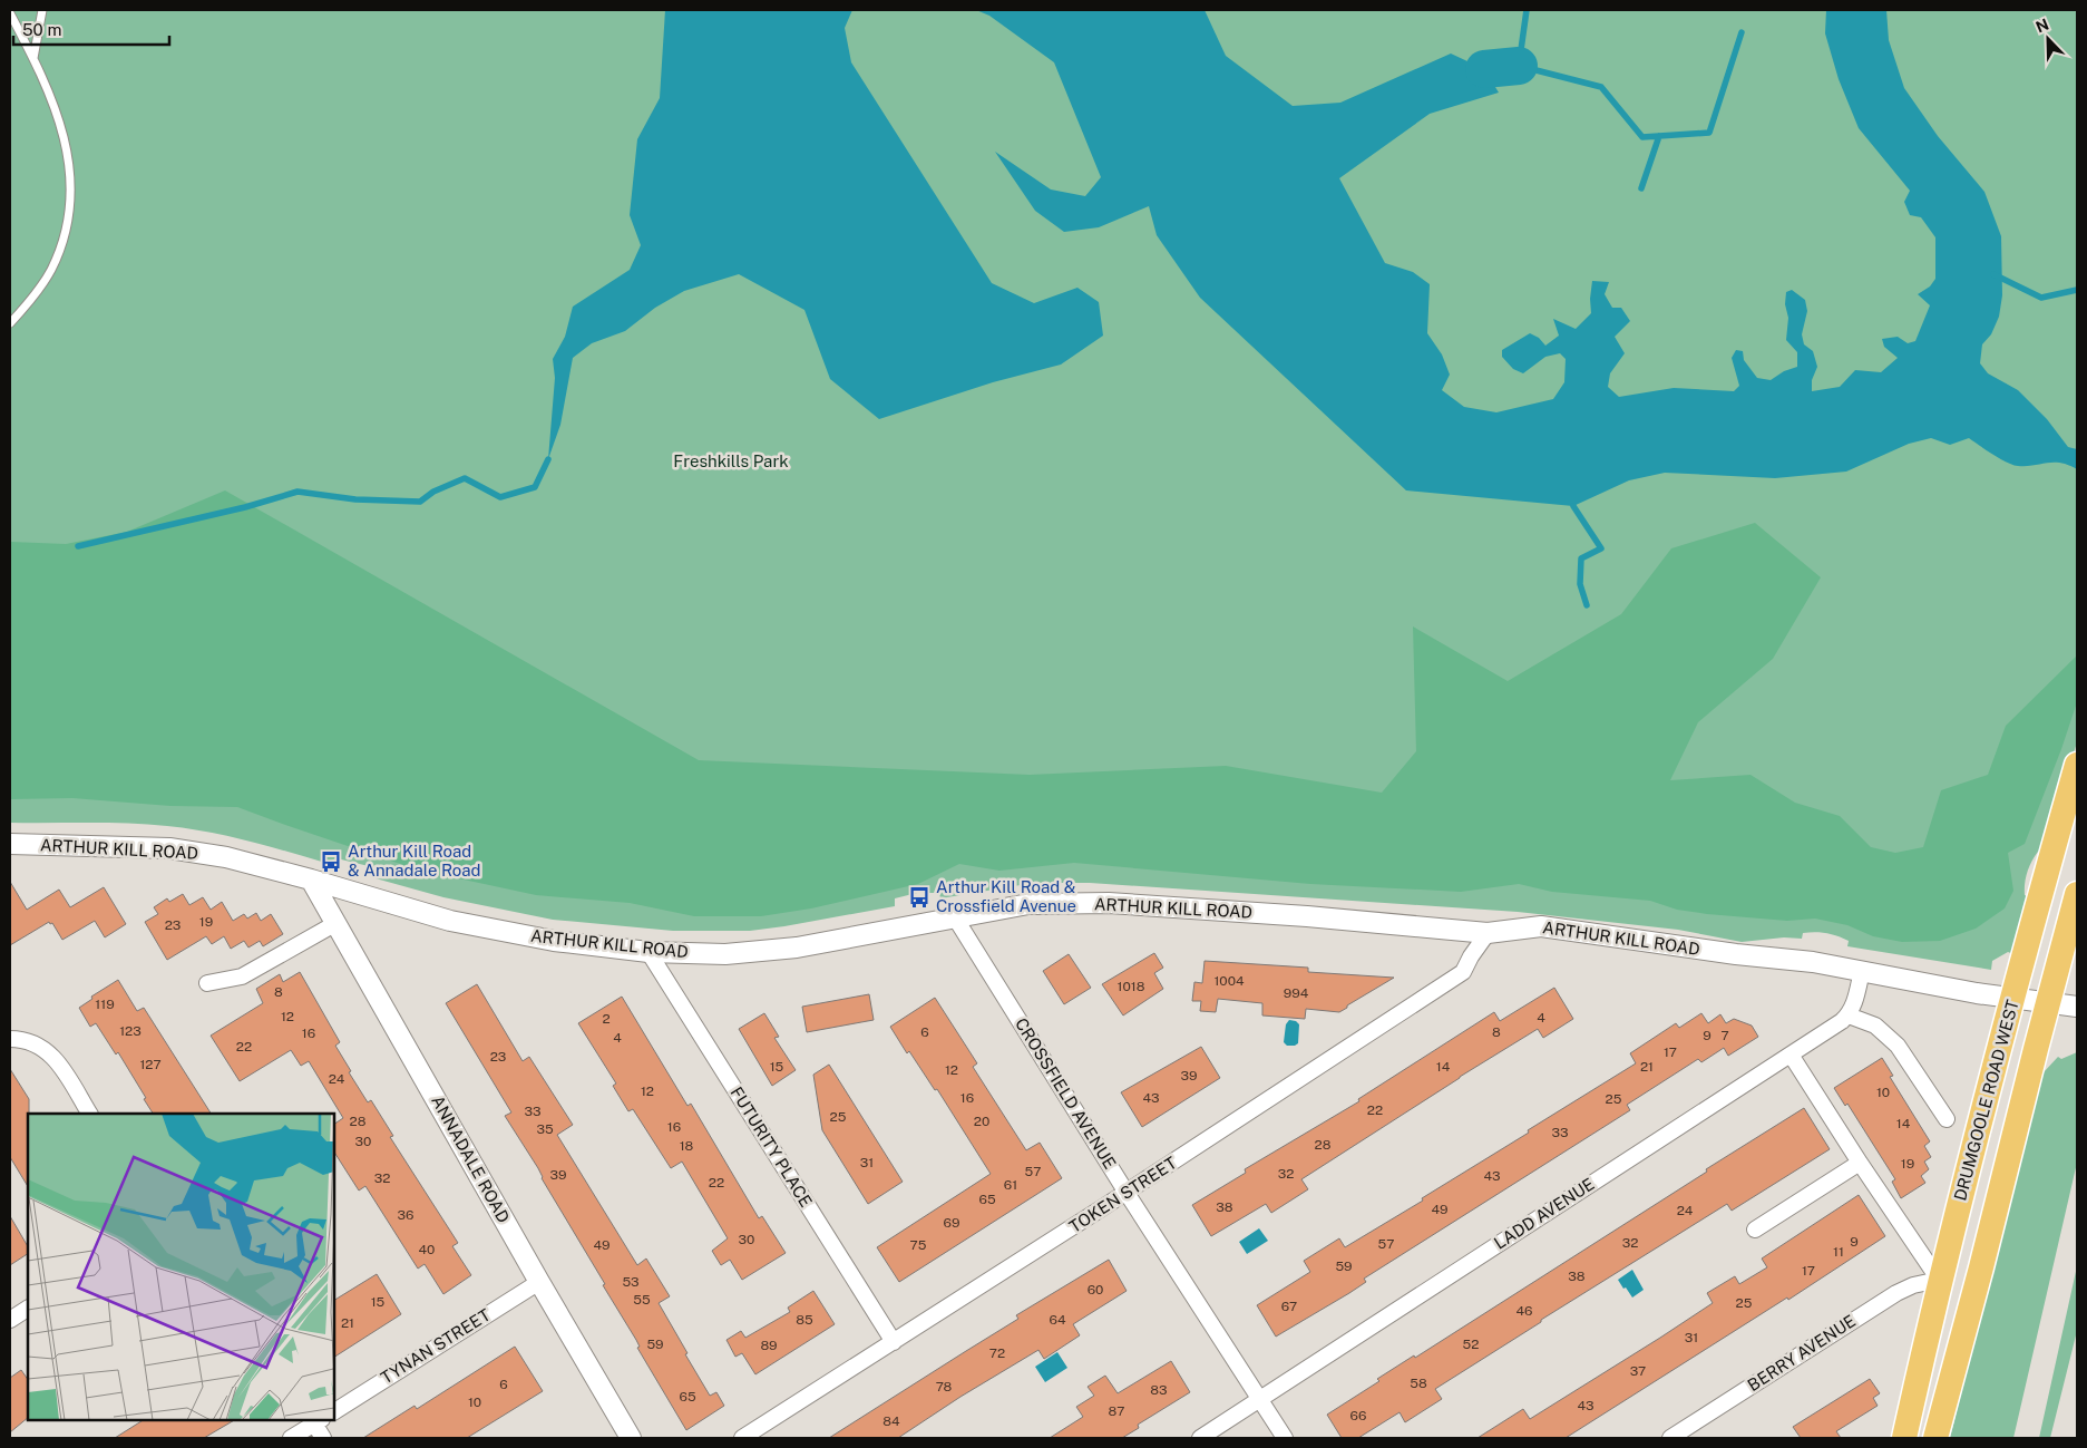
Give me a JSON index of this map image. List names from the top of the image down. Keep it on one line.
{"streets":{"main road":["DRUMGOOLE ROAD WEST"],"street":["ARTHUR KILL ROAD","CROSSFIELD AVENUE","FUTURITY PLACE","ANNADALE ROAD","TOKEN STREET","LADD AVENUE","TYNAN STREET","BERRY AVENUE"]},"crossings":[["ARTHUR KILL ROAD","CROSSFIELD AVENUE"],["ARTHUR KILL ROAD","DRUMGOOLE ROAD WEST"],["ARTHUR KILL ROAD","FUTURITY PLACE"],["ARTHUR KILL ROAD","ANNADALE ROAD"],["ARTHUR KILL ROAD","TOKEN STREET"],["CROSSFIELD AVENUE","TOKEN STREET"],["CROSSFIELD AVENUE","LADD AVENUE"],["DRUMGOOLE ROAD WEST","BERRY AVENUE"],["FUTURITY PLACE","TOKEN STREET"],["ANNADALE ROAD","TYNAN STREET"]],"parks":["Freshkills Park"],"places":{"bus stop":["Arthur Kill Road & Annadale Road","Arthur Kill Road & Crossfield Avenue"]},"house_numbers":["19","23","1004","1018","8","994","119","12","4","2","123","6","8","16","9","7","4","22","17","23","127","15","14","21","12","39","24","12","10","16","43","25","22","33","25","28","20","14","16","35","33","30","28","18","31","19","57","32","39","43","32","22","61","65","38","49","24","36","69","30","9","32","57","49","75","40","11","59","17","38","53","60","55","15","25","67","46","85","64","21","31","59","52","89","72","37","58","6","78","83","65","10","43","87","66","84"],"scale_bar":"50 m","north":"top left"}
